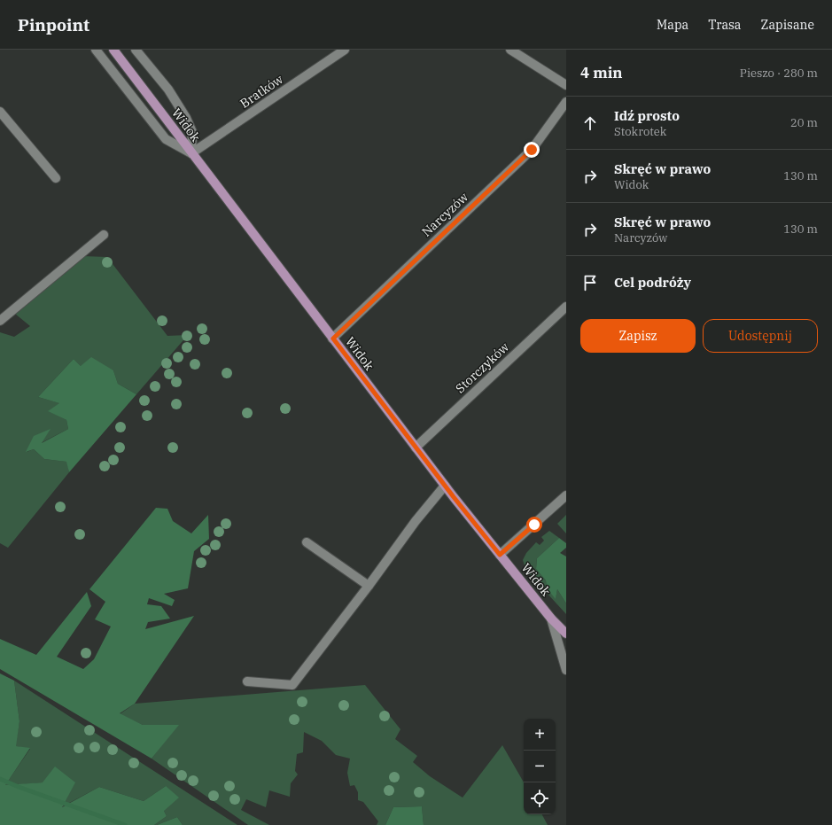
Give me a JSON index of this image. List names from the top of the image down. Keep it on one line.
{"streets":{"main road":["Widok"],"street":["Bratków","Narcyzów","Storczyków"]},"crossings":[["Bratków","Widok"],["Widok","Narcyzów"],["Widok","Storczyków"]],"page":{"header":"Pinpoint","nav":["Mapa","Trasa","Zapisane"],"heading":["4 min","Pieszo · 280 m"],"list":[["Idź prosto","Stokrotek","20 m"],["Skręć w prawo","Widok","130 m"],["Skręć w prawo","Narcyzów","130 m"],"Cel podróży"],"buttons":["Zapisz","Udostępnij"],"map_buttons":["+","−"]}}
